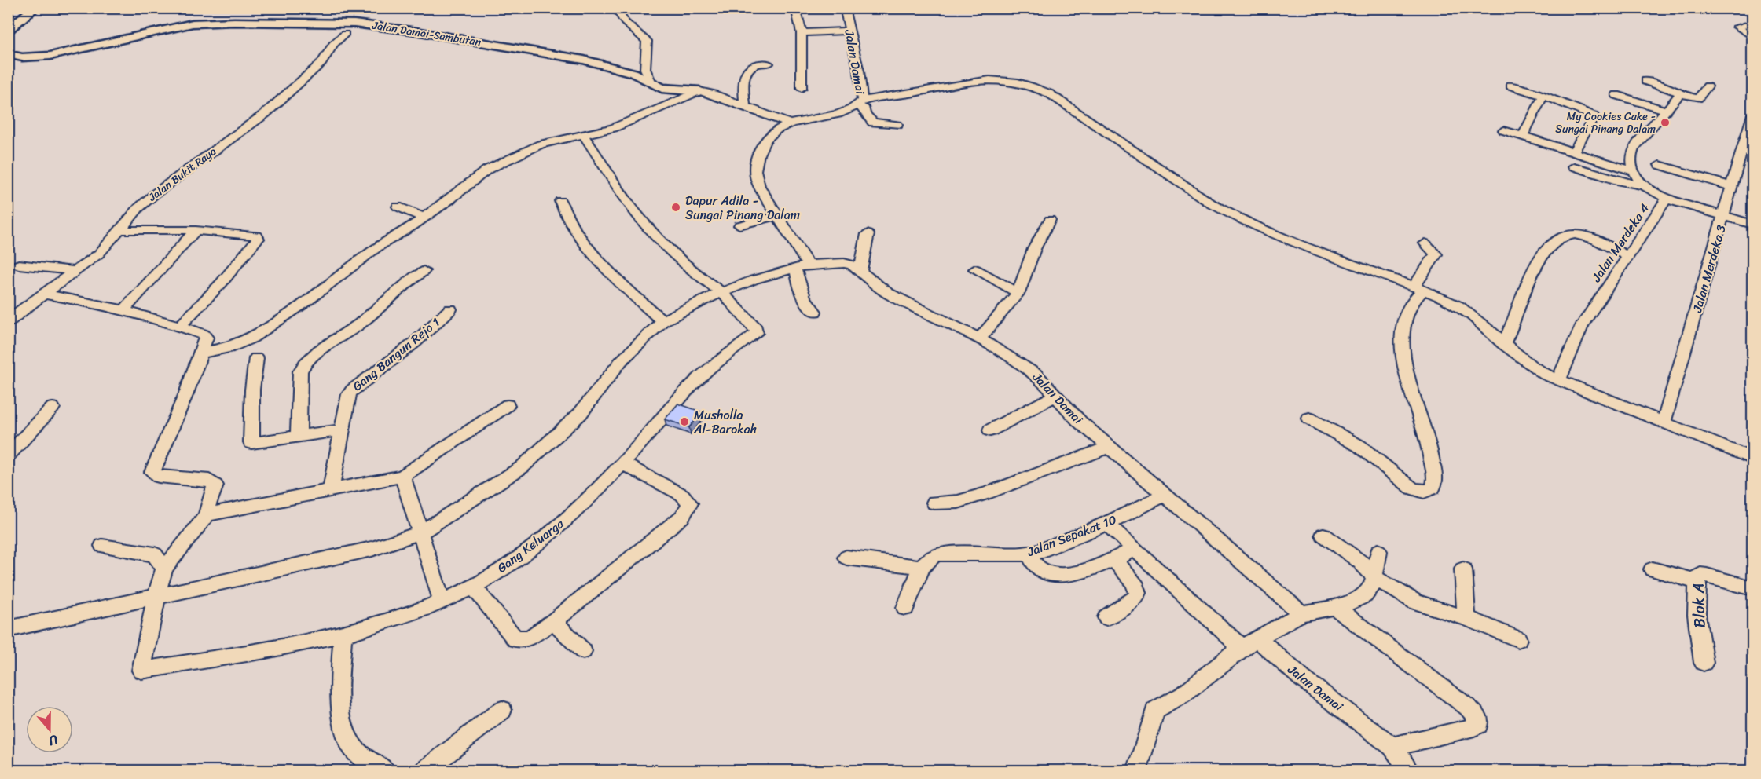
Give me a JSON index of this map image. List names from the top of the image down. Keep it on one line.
{"streets":{"street":["Jalan Damai-Sambutan","Jalan Damai","Jalan Bukit Raya","Jalan Merdeka 4","Jalan Merdeka 3","Gang Bangun Rejo 1","Jalan Sepakat 10","Gang Keluarga","Blok A"]},"crossings":[["Jalan Damai","Jalan Sepakat 10"]],"places":["My Cookies Cake - Sungai Pinang Dalam","Dapur Adila - Sungai Pinang Dalam","Musholla Al-Barokah"],"north":"bottom"}
